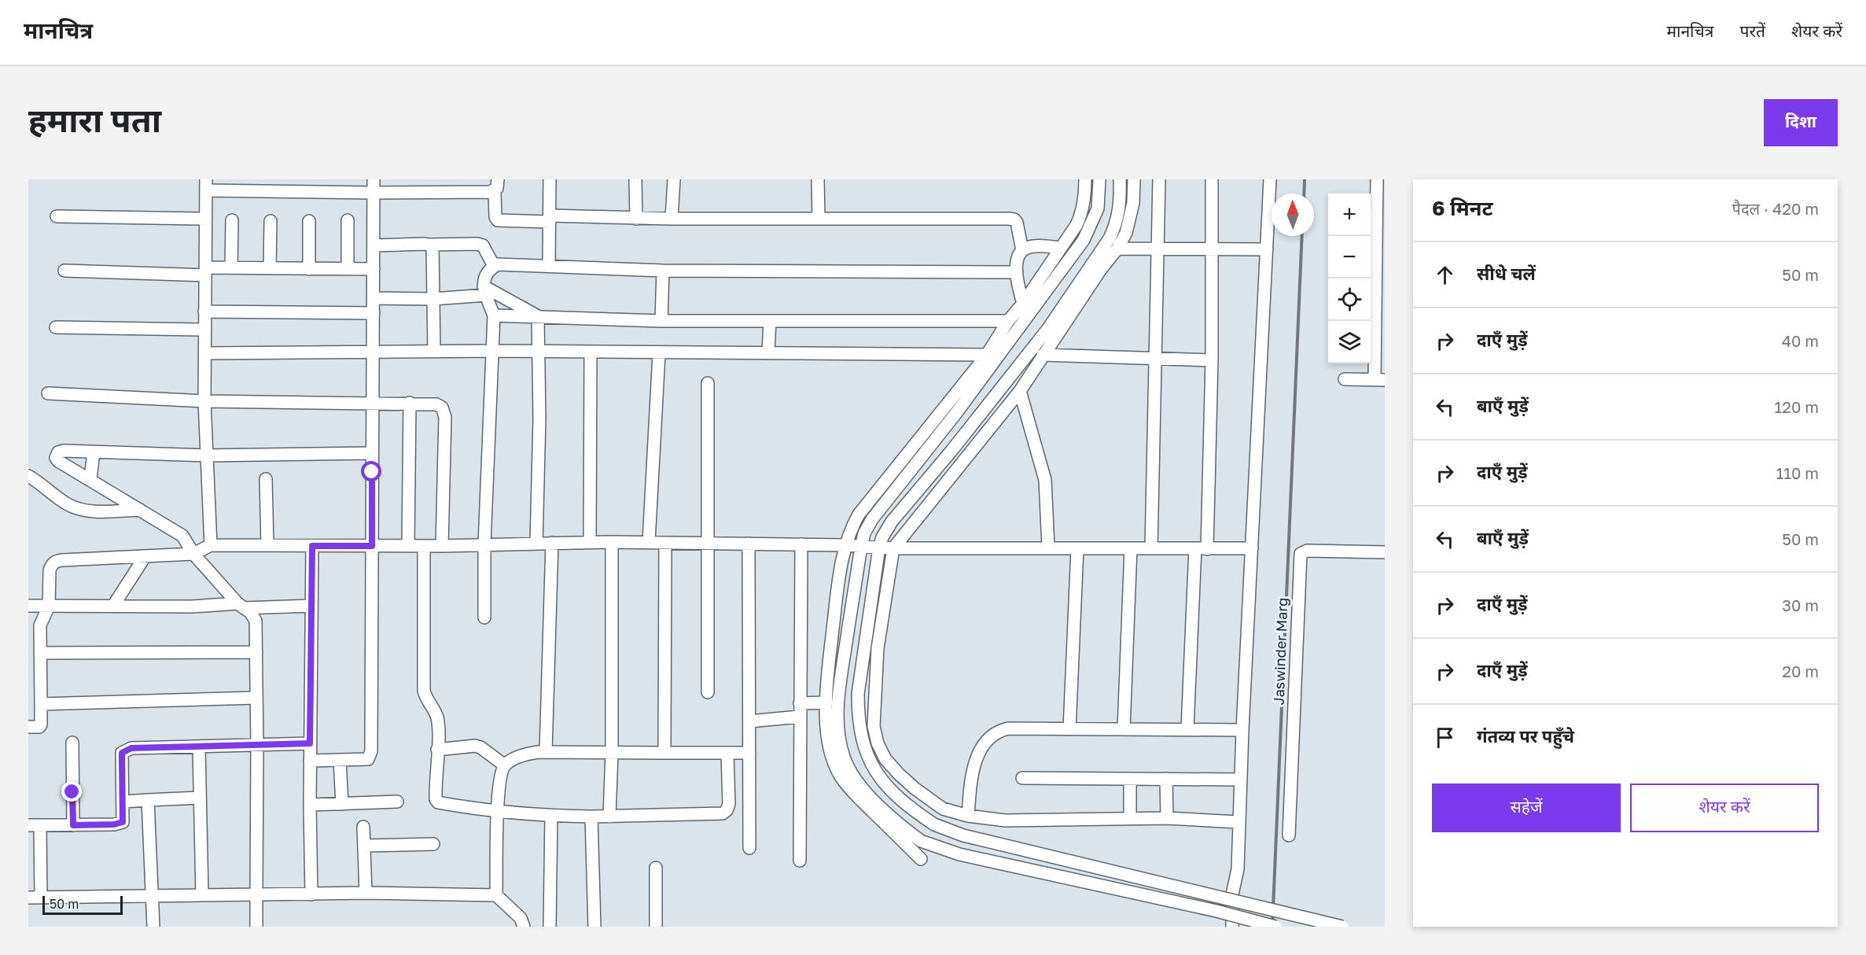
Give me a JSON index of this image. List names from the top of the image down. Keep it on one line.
{"streets":{"street":["Jaswinder Marg"]},"scale_bar":"50 m","north":"top","page":{"header":"मानचित्र","nav":["मानचित्र","परतें","शेयर करें"],"buttons":["दिशा",["सहेजें","शेयर करें"]],"title":"हमारा पता","heading":["6 मिनट","पैदल · 420 m"],"map_buttons":["+","−"],"list":[["सीधे चलें","50 m"],["दाएँ मुड़ें","40 m"],["बाएँ मुड़ें","120 m"],["दाएँ मुड़ें","110 m"],["बाएँ मुड़ें","50 m"],["दाएँ मुड़ें","30 m"],["दाएँ मुड़ें","20 m"],"गंतव्य पर पहुँचे"],"scale":"50 m"}}
